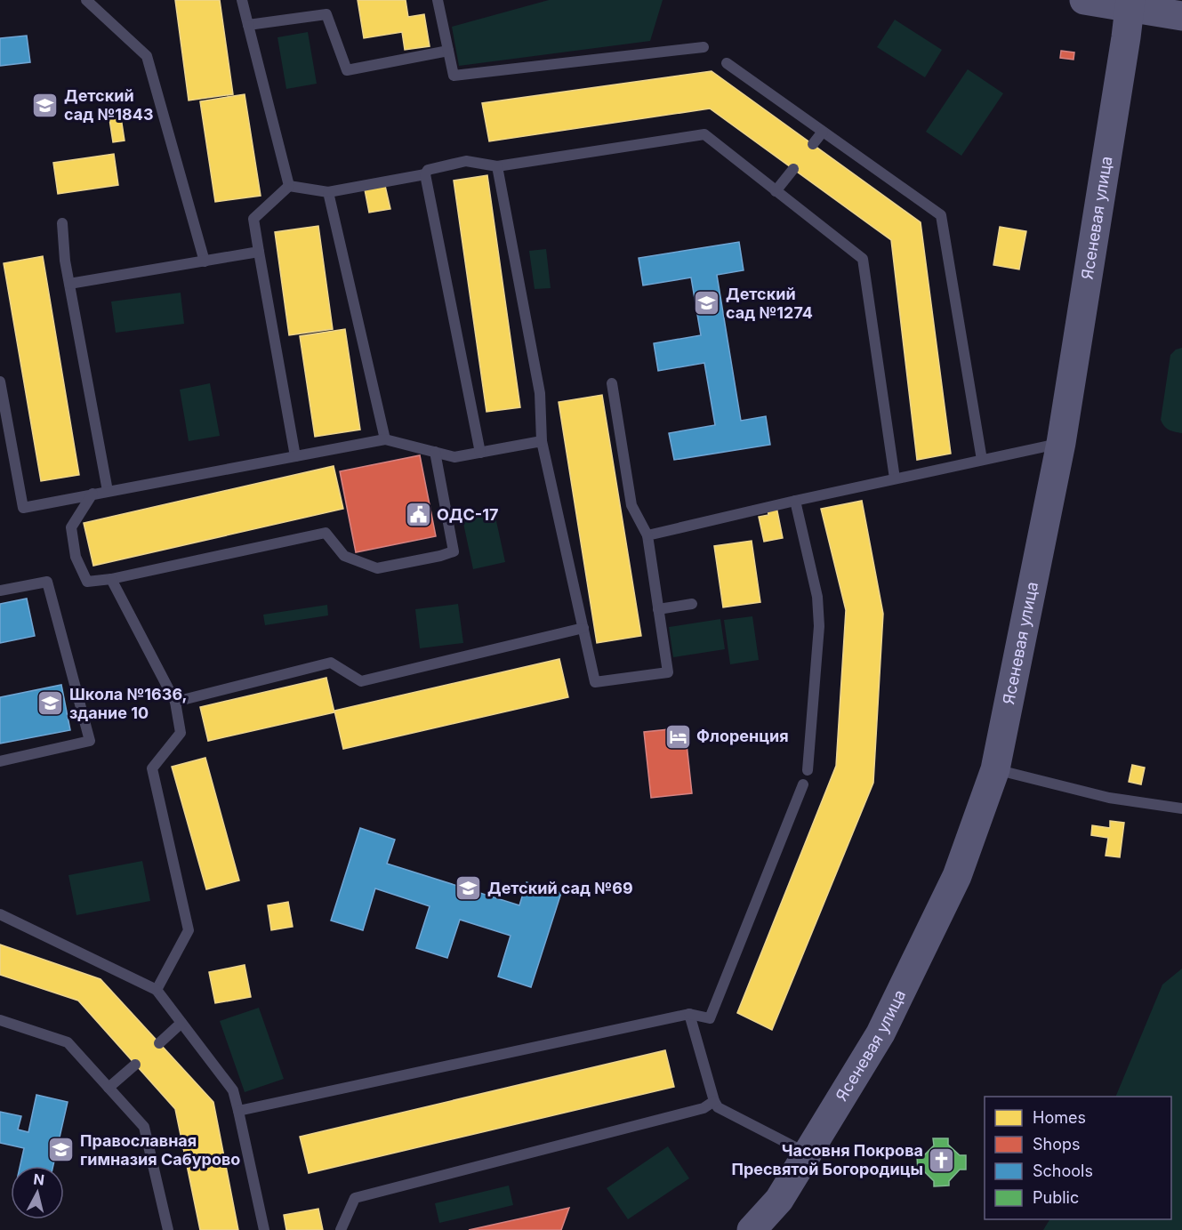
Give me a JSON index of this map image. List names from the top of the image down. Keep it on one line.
{"streets":{"main road":["Ясеневая улица"]},"places":{"school or university":["Детский сад №1843","Детский сад №1274","Школа №1636, здание 10","Детский сад №69","Православная гимназия Сабурово"],"public building":["ОДС-17"],"hotel":["Флоренция"],"church":["Часовня Покрова Пресвятой Богородицы"]},"legend":["Homes","Shops","Schools","Public"],"north":"top"}
